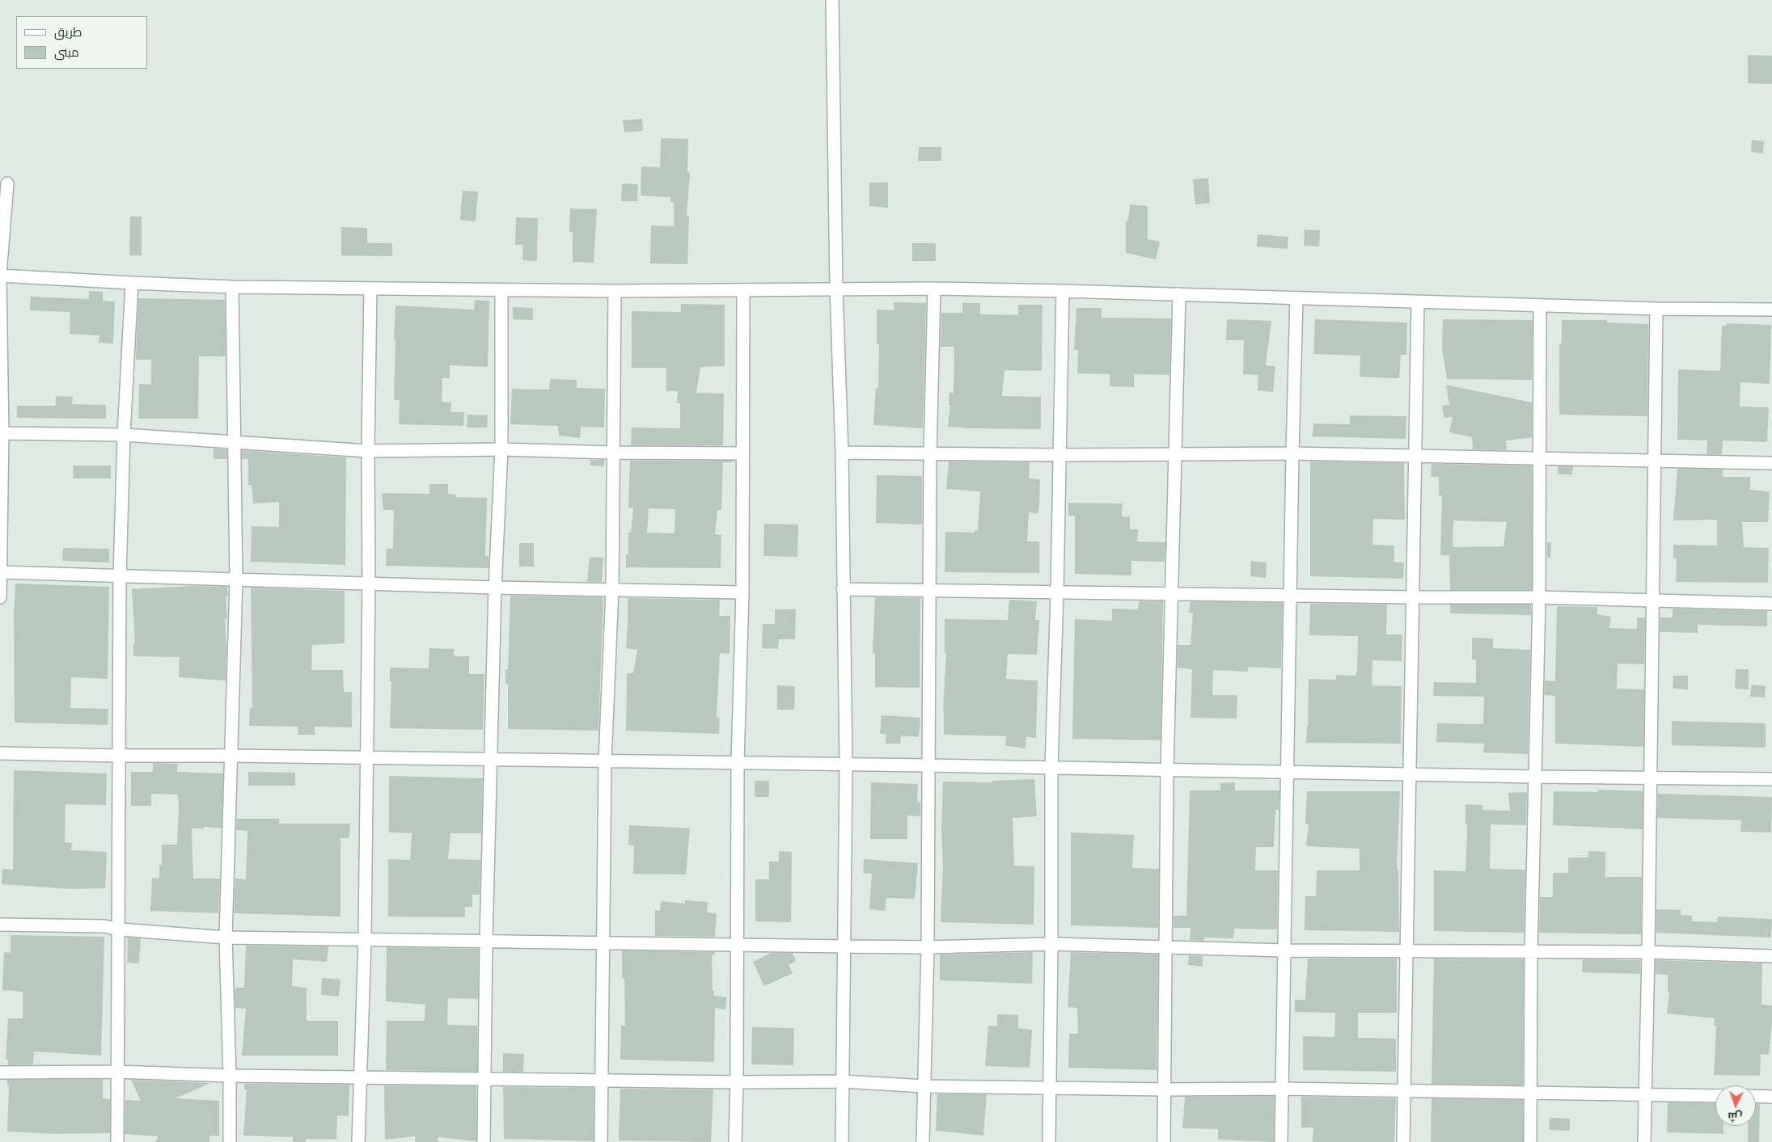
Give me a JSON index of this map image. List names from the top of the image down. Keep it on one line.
{"legend":["طريق","مبنى"],"north":"bottom"}
